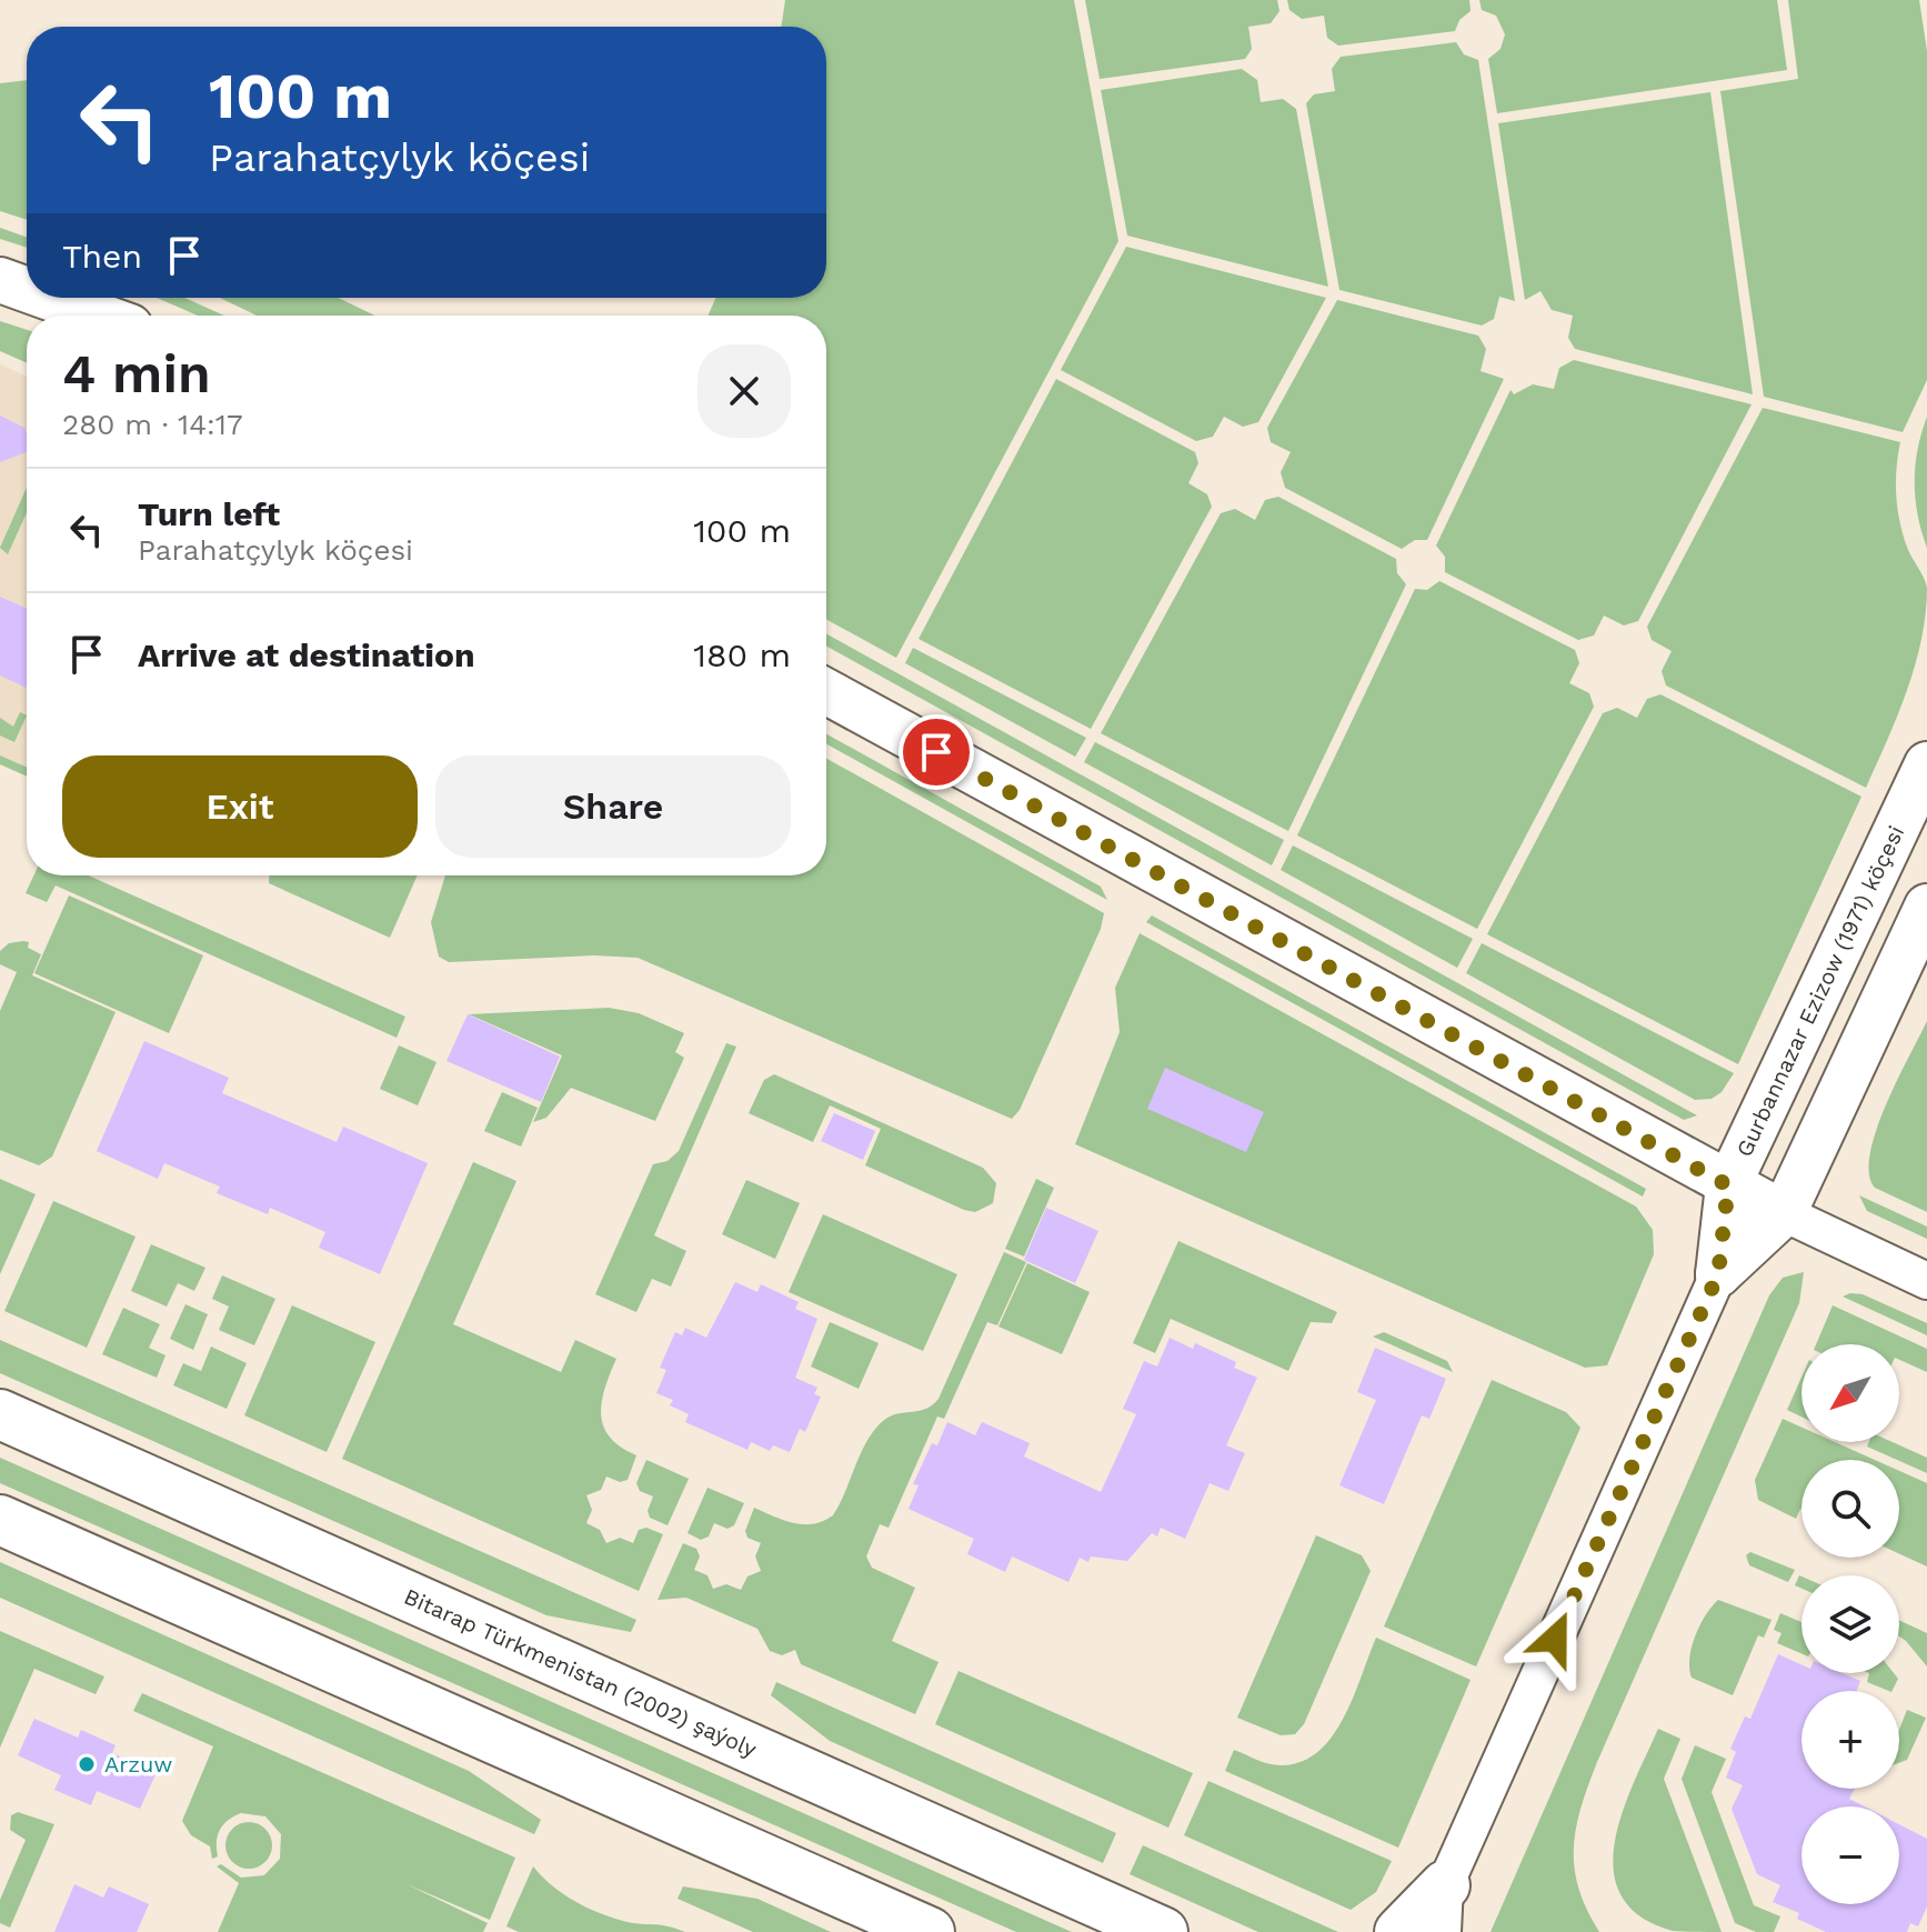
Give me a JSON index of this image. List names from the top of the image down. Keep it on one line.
{"streets":{"main road":["Bitarap Türkmenistan (2002) şaýoly"],"street":["Gurbannazar Ezizow (1971) köçesi"]},"places":["Arzuw"],"north":"bottom left","page":{"turn":["100 m","Parahatçylyk köçesi"],"then":"Then","heading":["4 min","280 m · 14:17"],"list":[{"name":"Turn left","note":"Parahatçylyk köçesi","value":"100 m"},{"name":"Arrive at destination","value":"180 m"}],"buttons":["Exit","Share"],"map_buttons":["+","−"]}}
